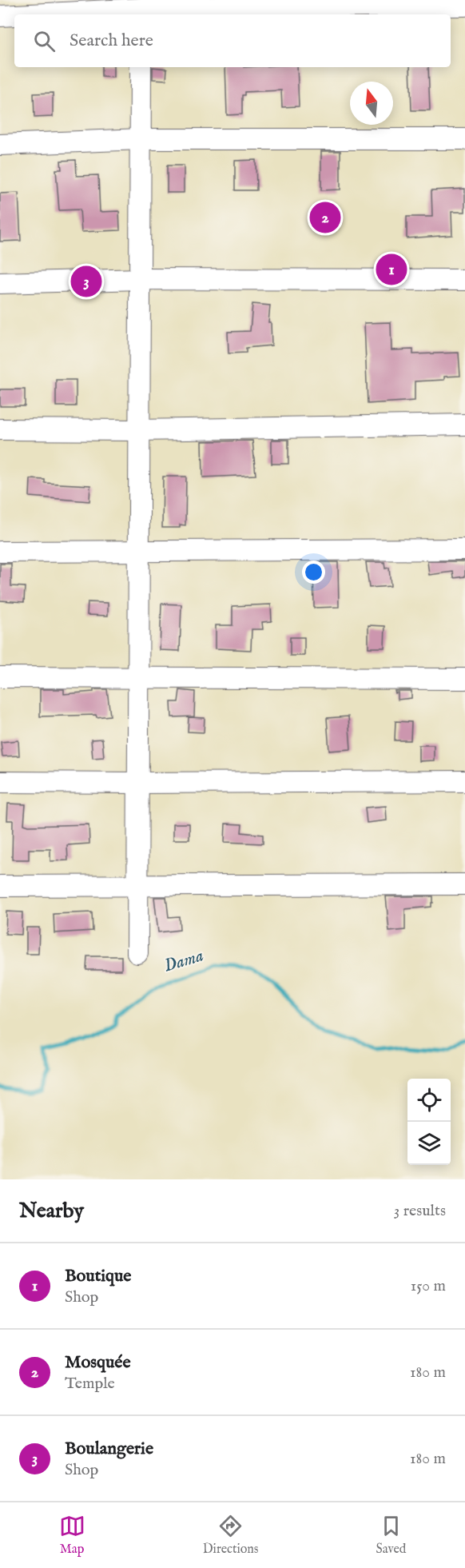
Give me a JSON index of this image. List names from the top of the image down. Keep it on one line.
{"water":["Dama"],"north":"top","page":{"search":"Search here","pins":["2","1","3"],"heading":["Nearby","3 results"],"list":[{"mark":"1","name":"Boutique","note":"Shop","value":"150 m"},{"mark":"2","name":"Mosquée","note":"Temple","value":"180 m"},{"mark":"3","name":"Boulangerie","note":"Shop","value":"180 m"}],"nav":["Map","Directions","Saved"]}}
